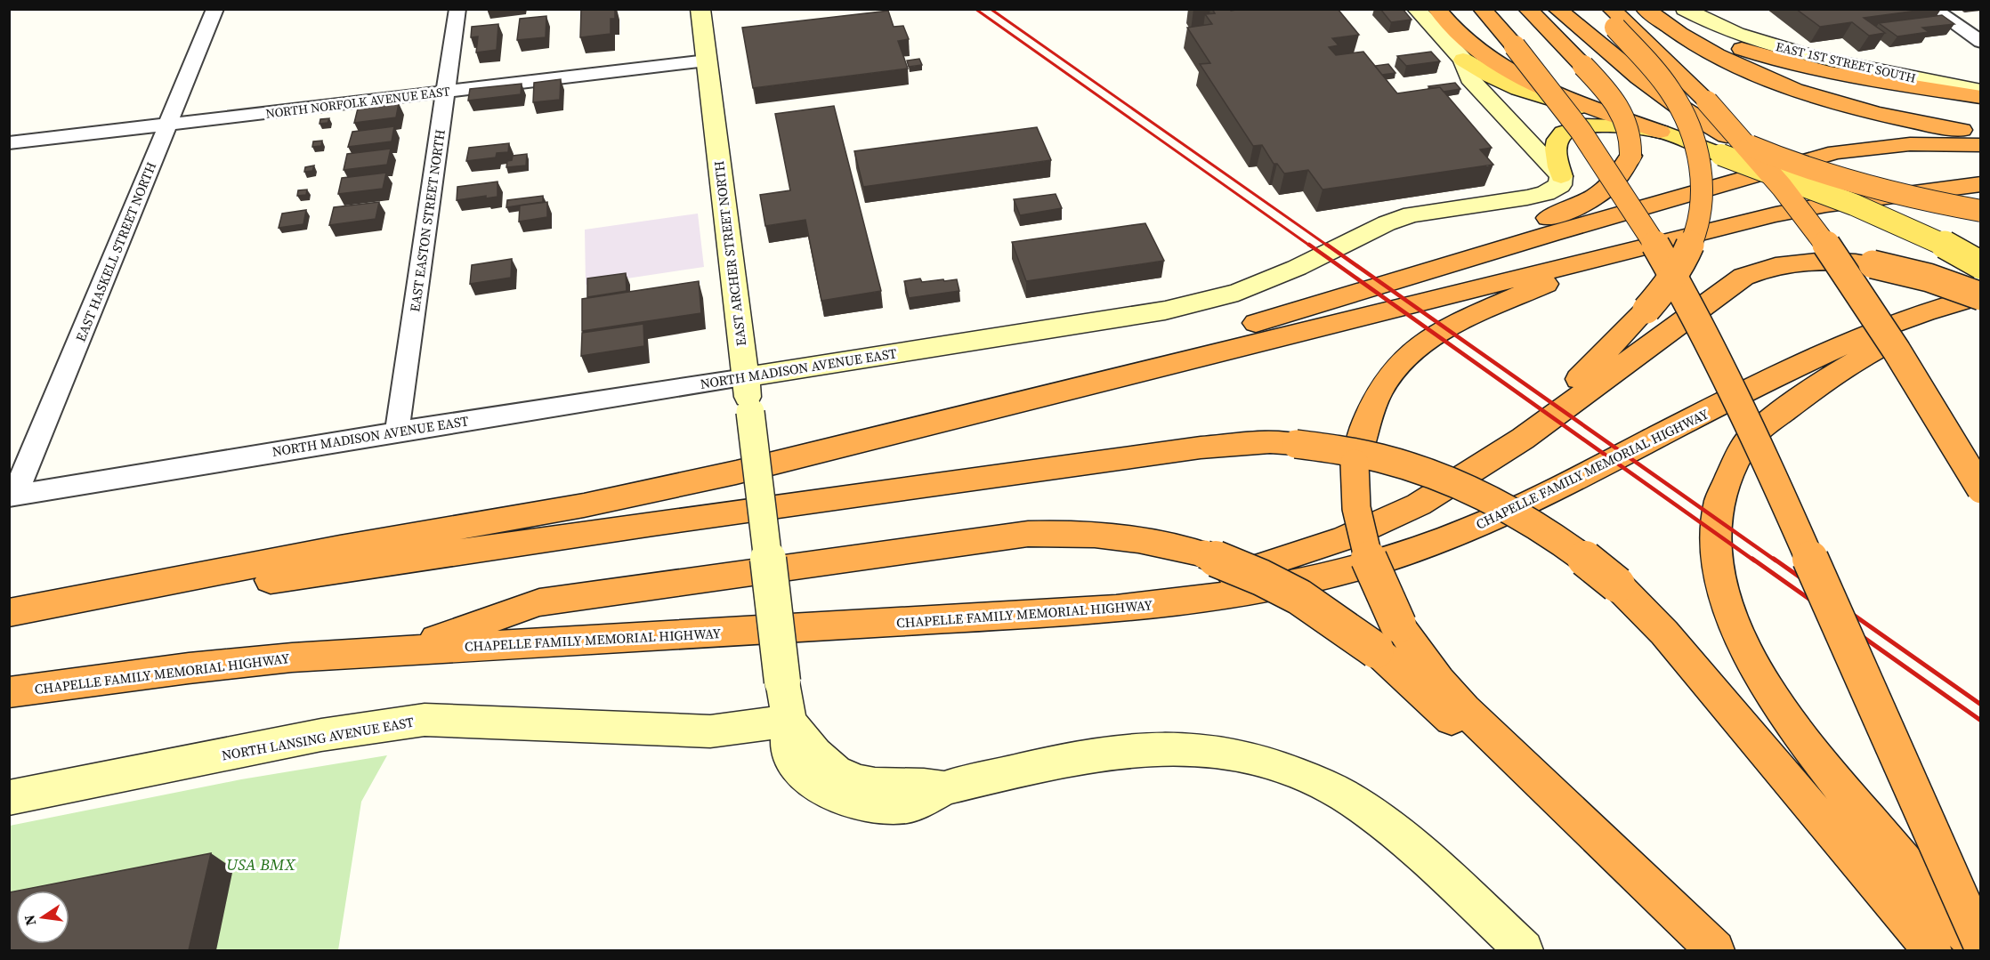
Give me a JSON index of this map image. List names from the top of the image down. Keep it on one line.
{"streets":{"highway":["CHAPELLE FAMILY MEMORIAL HIGHWAY"],"street":["EAST 1ST STREET SOUTH","NORTH NORFOLK AVENUE EAST","EAST EASTON STREET NORTH","EAST HASKELL STREET NORTH","EAST ARCHER STREET NORTH","NORTH MADISON AVENUE EAST","NORTH LANSING AVENUE EAST"]},"crossings":[["NORTH NORFOLK AVENUE EAST","EAST EASTON STREET NORTH"],["NORTH NORFOLK AVENUE EAST","EAST HASKELL STREET NORTH"],["NORTH NORFOLK AVENUE EAST","EAST ARCHER STREET NORTH"],["EAST EASTON STREET NORTH","NORTH MADISON AVENUE EAST"],["EAST HASKELL STREET NORTH","NORTH MADISON AVENUE EAST"],["EAST ARCHER STREET NORTH","NORTH MADISON AVENUE EAST"],["EAST ARCHER STREET NORTH","NORTH LANSING AVENUE EAST"]],"parks":["USA BMX"],"north":"left"}
